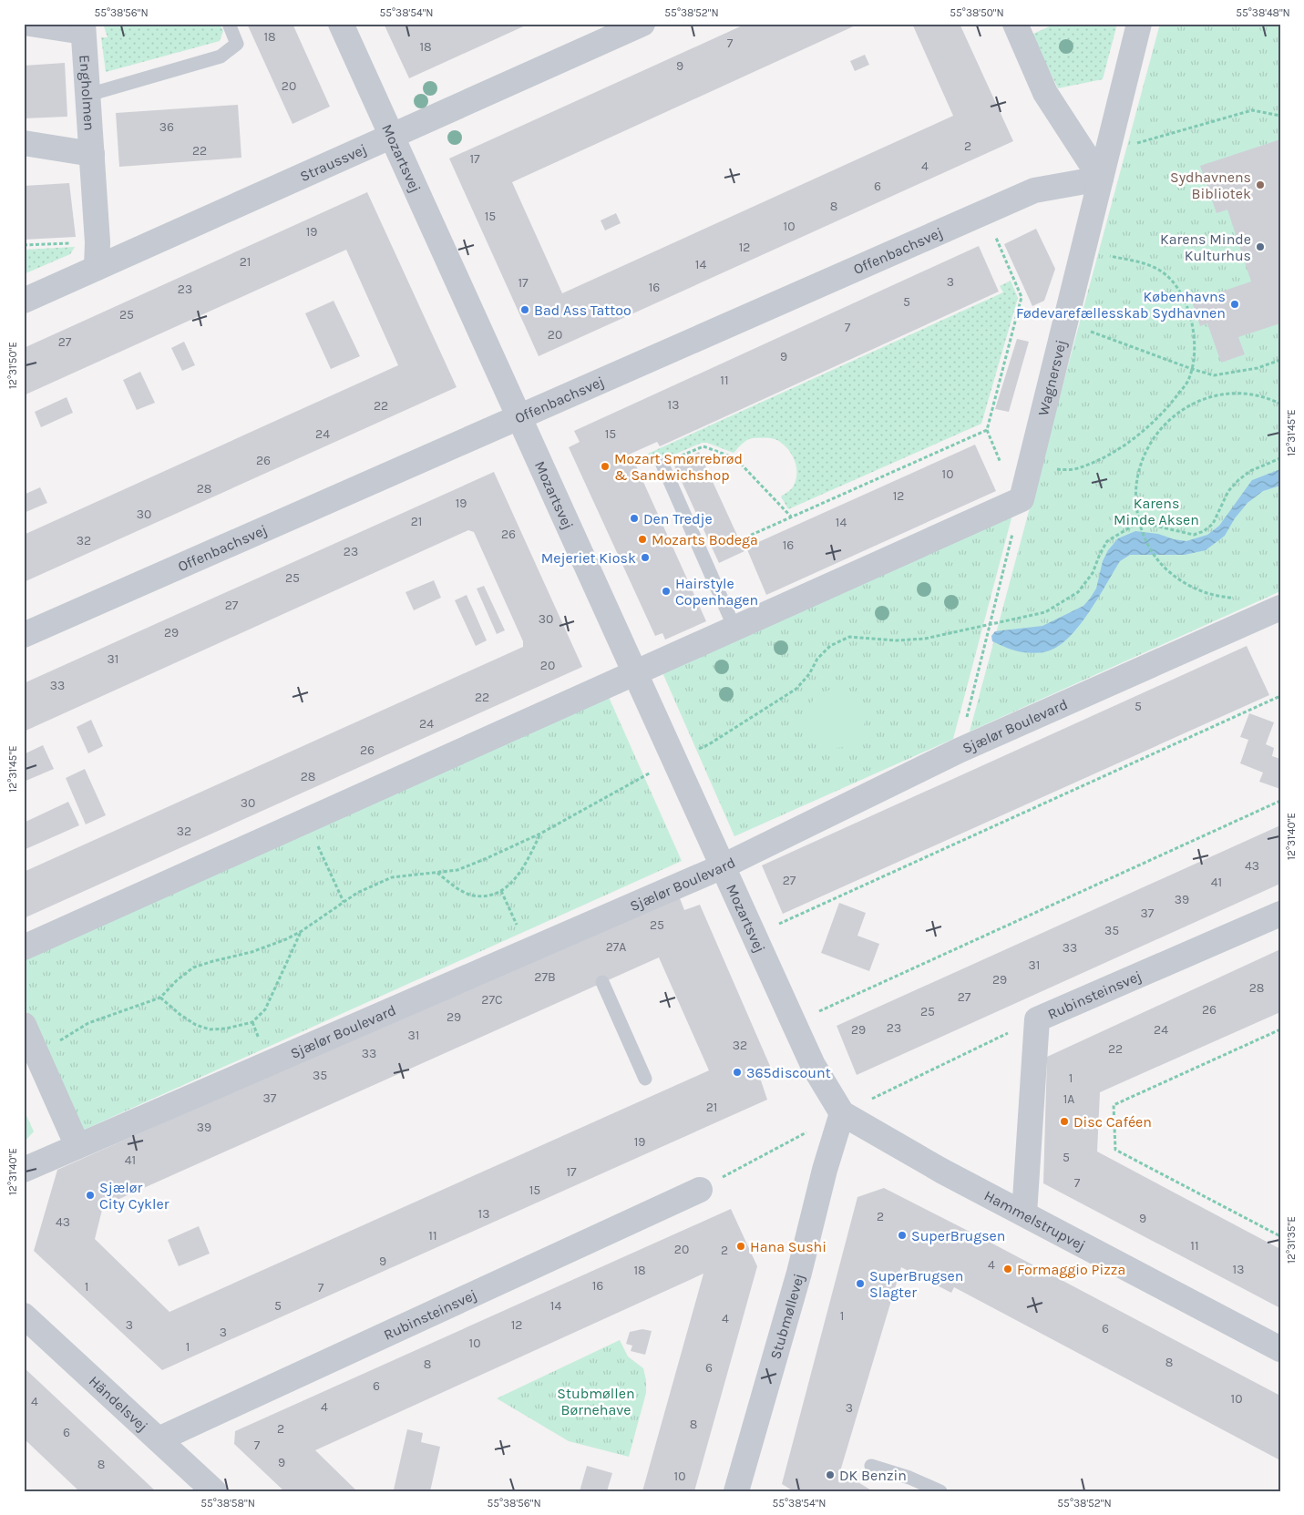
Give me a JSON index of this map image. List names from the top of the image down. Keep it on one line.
{"streets":{"street":["Engholmen","Mozartsvej","Straussvej","Offenbachsvej","Wagnersvej","Sjælør Boulevard","Rubinsteinsvej","Hammelstrupvej","Stubmøllevej","Händelsvej"]},"crossings":[["Engholmen","Straussvej"],["Mozartsvej","Straussvej"],["Mozartsvej","Offenbachsvej"],["Mozartsvej","Sjælør Boulevard"],["Mozartsvej","Hammelstrupvej"],["Offenbachsvej","Wagnersvej"],["Rubinsteinsvej","Hammelstrupvej"],["Rubinsteinsvej","Händelsvej"],["Hammelstrupvej","Stubmøllevej"]],"parks":["Karens Minde Aksen","Stubmøllen Børnehave"],"places":["Sydhavnens Bibliotek","Karens Minde Kulturhus","Københavns Fødevarefællesskab Sydhavnen","Bad Ass Tattoo","Mozart Smørrebrød & Sandwichshop","Den Tredje","Mozarts Bodega","Mejeriet Kiosk","Hairstyle Copenhagen","365discount","Disc Caféen","Sjælør City Cykler","SuperBrugsen","Hana Sushi","Formaggio Pizza","SuperBrugsen Slagter","DK Benzin"],"house_numbers":["18","7","18","9","20","36","2","22","17","4","6","8","15","10","19","12","21","14","3","17","16","23","5","25","7","20","27","9","11","13","22","24","15","26","10","28","12","19","30","21","14","26","32","16","23","25","27","30","29","31","20","33","22","5","24","26","28","30","32","43","27","41","39","37","25","35","27A","33","31","27B","29","28","27","27C","26","25","29","23","29","24","31","32","22","33","35","1","37","1A","21","39","19","5","41","17","7","15","13","2","9","43","11","11","20","2","9","4","13","18","16","1","7","5","14","1","4","3","12","6","3","10","1","8","8","6","6","10","4","4","3","8","2","6","7","9","8","10"],"coordinates":["55°38'56\"N","55°38'54\"N","55°38'52\"N","55°38'50\"N","55°38'48\"N","12°31'50\"E","12°31'45\"E","12°31'40\"E","12°31'35\"E","55°38'58\"N"]}
